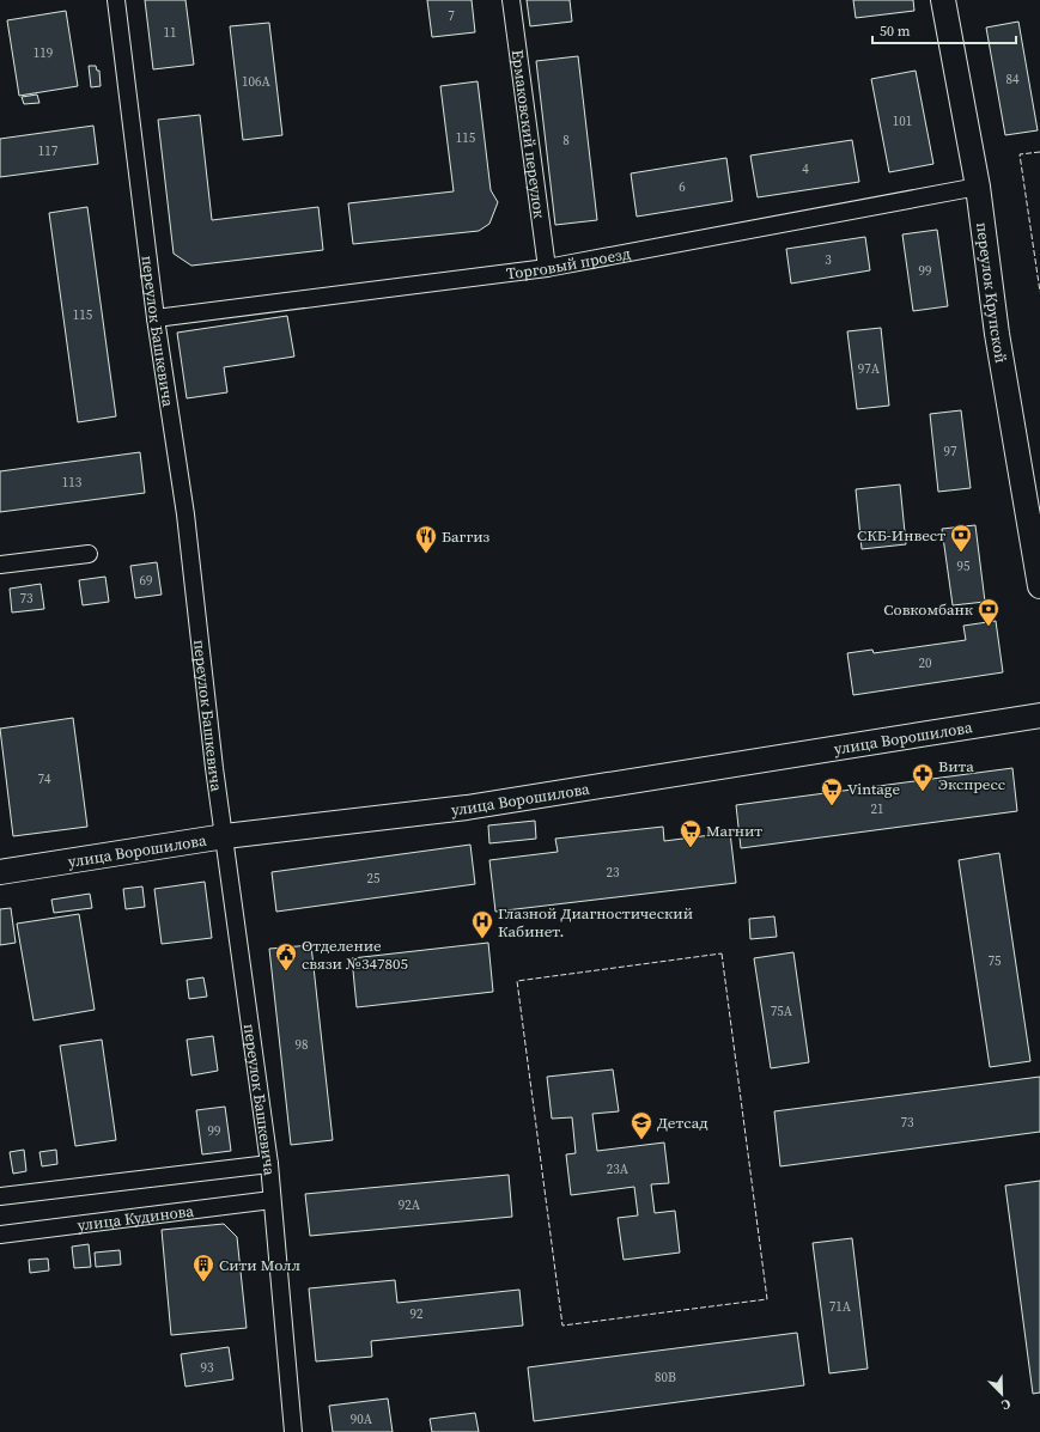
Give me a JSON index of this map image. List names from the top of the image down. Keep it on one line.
{"streets":{"street":["Ермаковский переулок","Торговый проезд","переулок Крупской","переулок Башкевича","улица Ворошилова","улица Кудинова"]},"crossings":[["Ермаковский переулок","Торговый проезд"],["Торговый проезд","переулок Крупской"],["Торговый проезд","переулок Башкевича"],["переулок Башкевича","улица Ворошилова"],["переулок Башкевича","улица Кудинова"]],"places":{"bank":["СКБ-Инвест","Совкомбанк"],"restaurant":["Баггиз"],"pharmacy":["Вита Экспресс"],"supermarket":["Vintage","Магнит"],"hospital":["Глазной Диагностический Кабинет."],"public building":["Отделение связи №347805"],"school or university":["Детсад"],"building":["Сити Молл"]},"house_numbers":["7","11","119","84","106А","101","115","8","117","4","6","3","99","115","97А","97","113","95","69","73","20","74","21","23","25","75","75А","98","73","99","23А","92А","71А","92","93","80В","90А"],"scale_bar":"50 m","north":"bottom right"}
